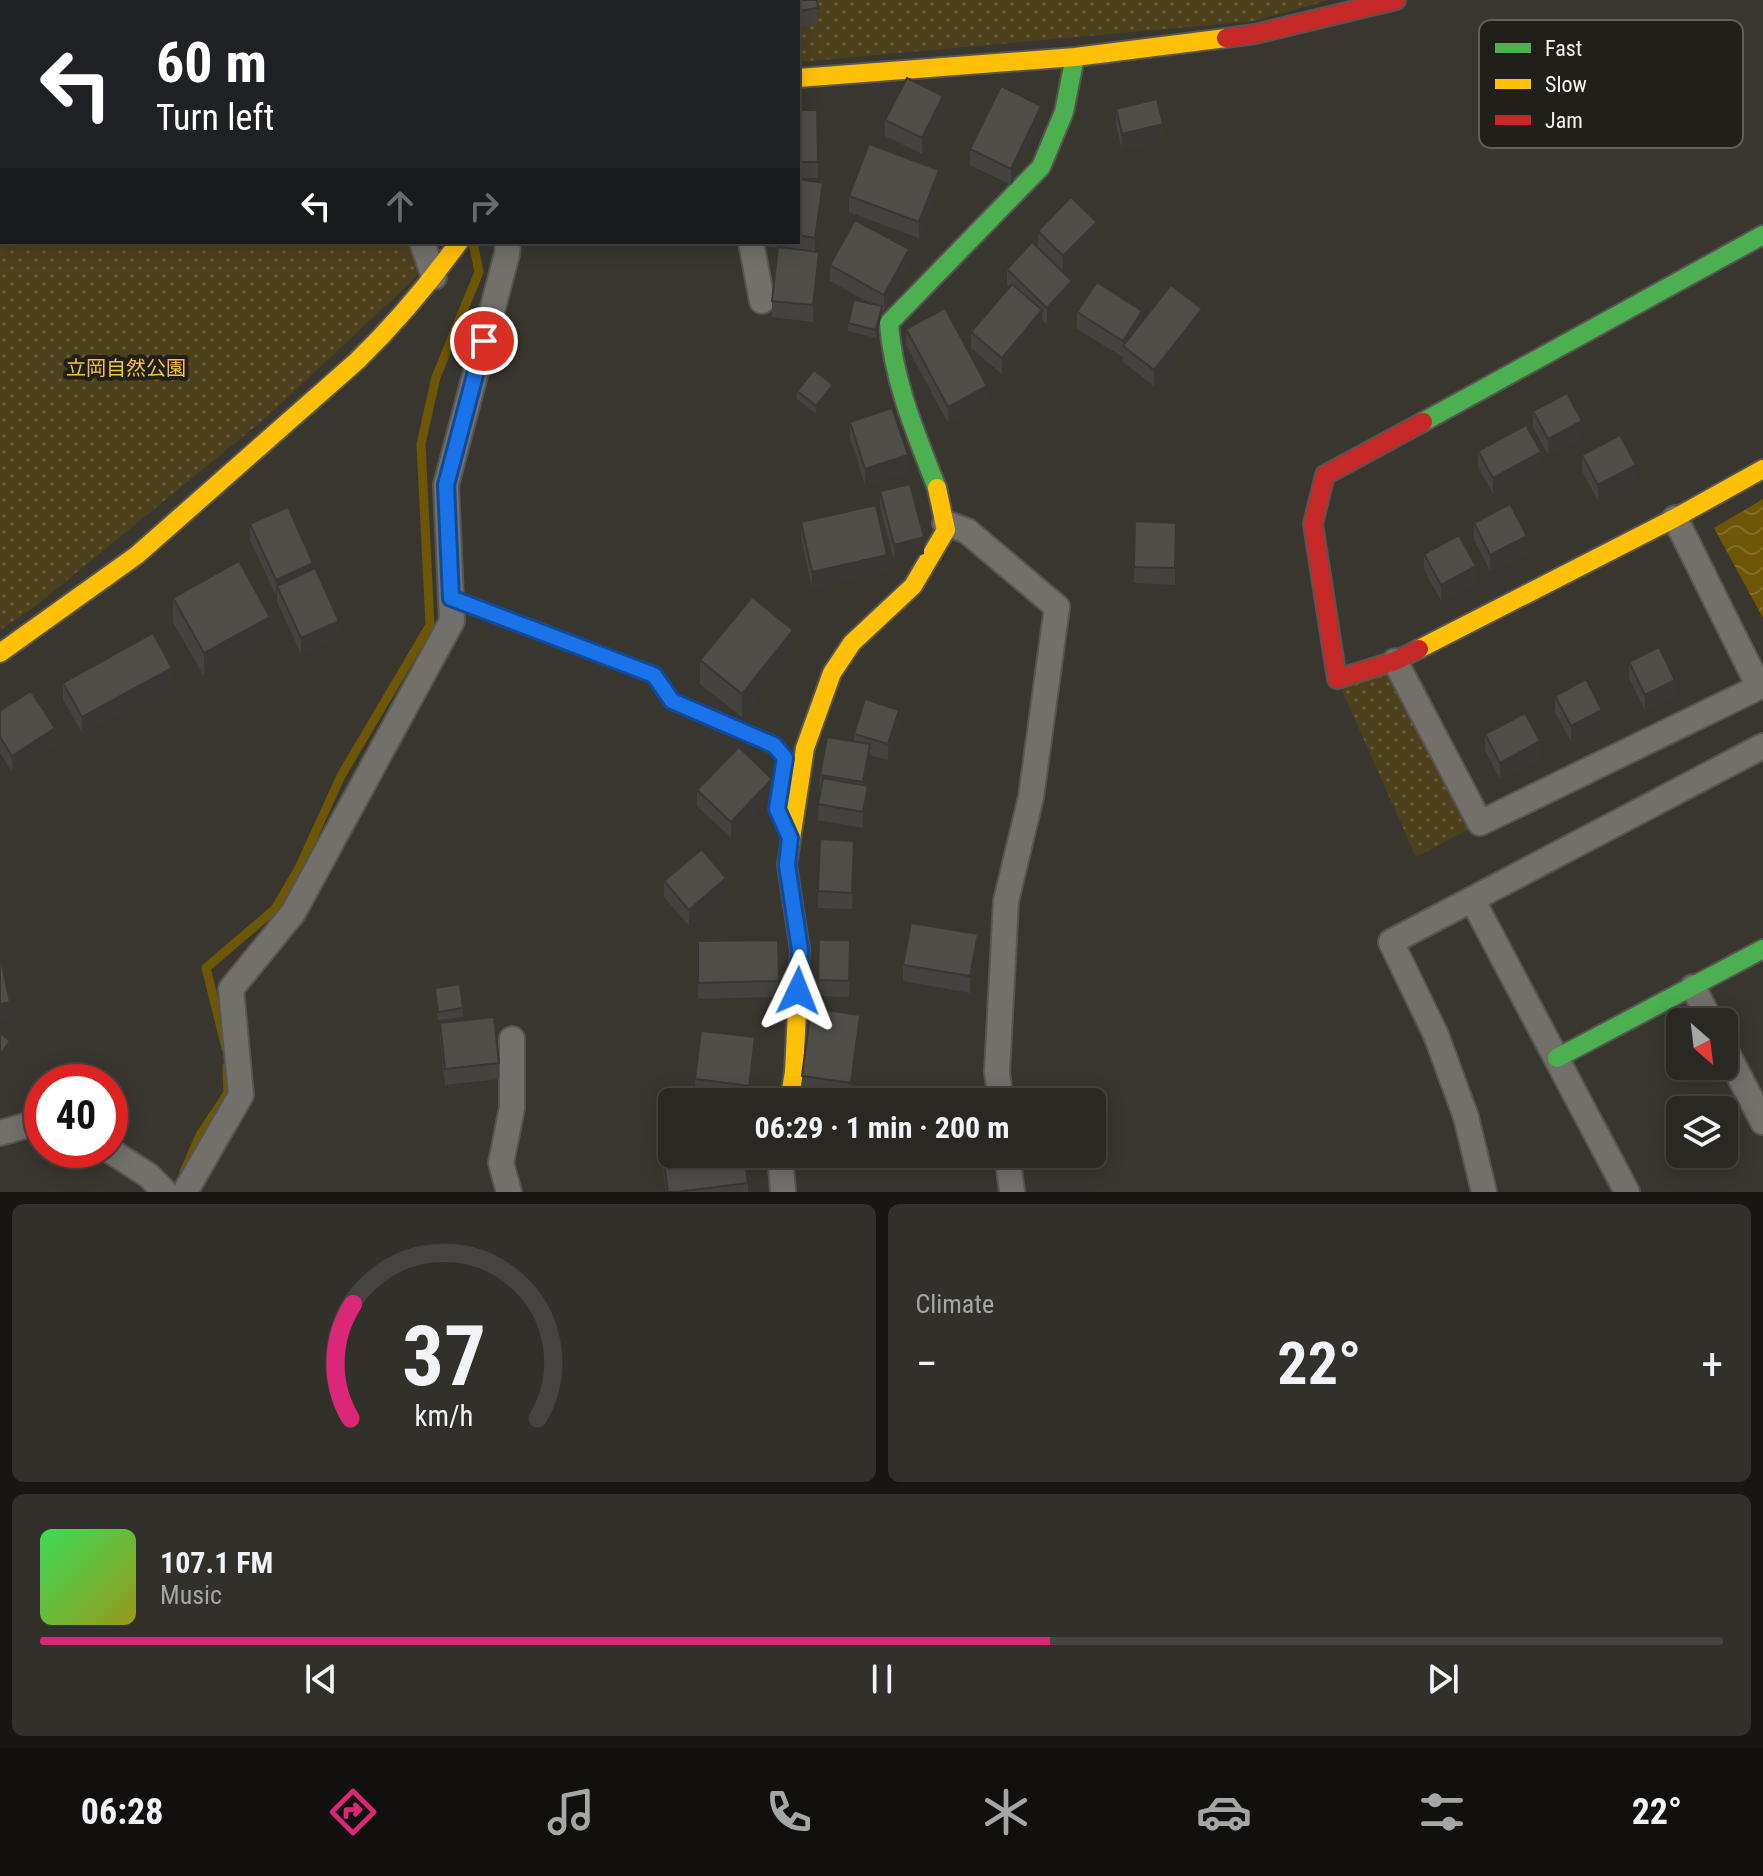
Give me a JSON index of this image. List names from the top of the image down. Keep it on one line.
{"parks":["立岡自然公園"],"legend":["Fast","Slow","Jam"],"north":"bottom right","page":{"turn":["60 m","Turn left"],"limit":"40","trip":"06:29 · 1 min · 200 m","tile":"Climate","heat":["−","22°","+"],"song":["107.1 FM","Music"],"tabs":["06:28","22°"],"gauge":["37","km/h"]}}
